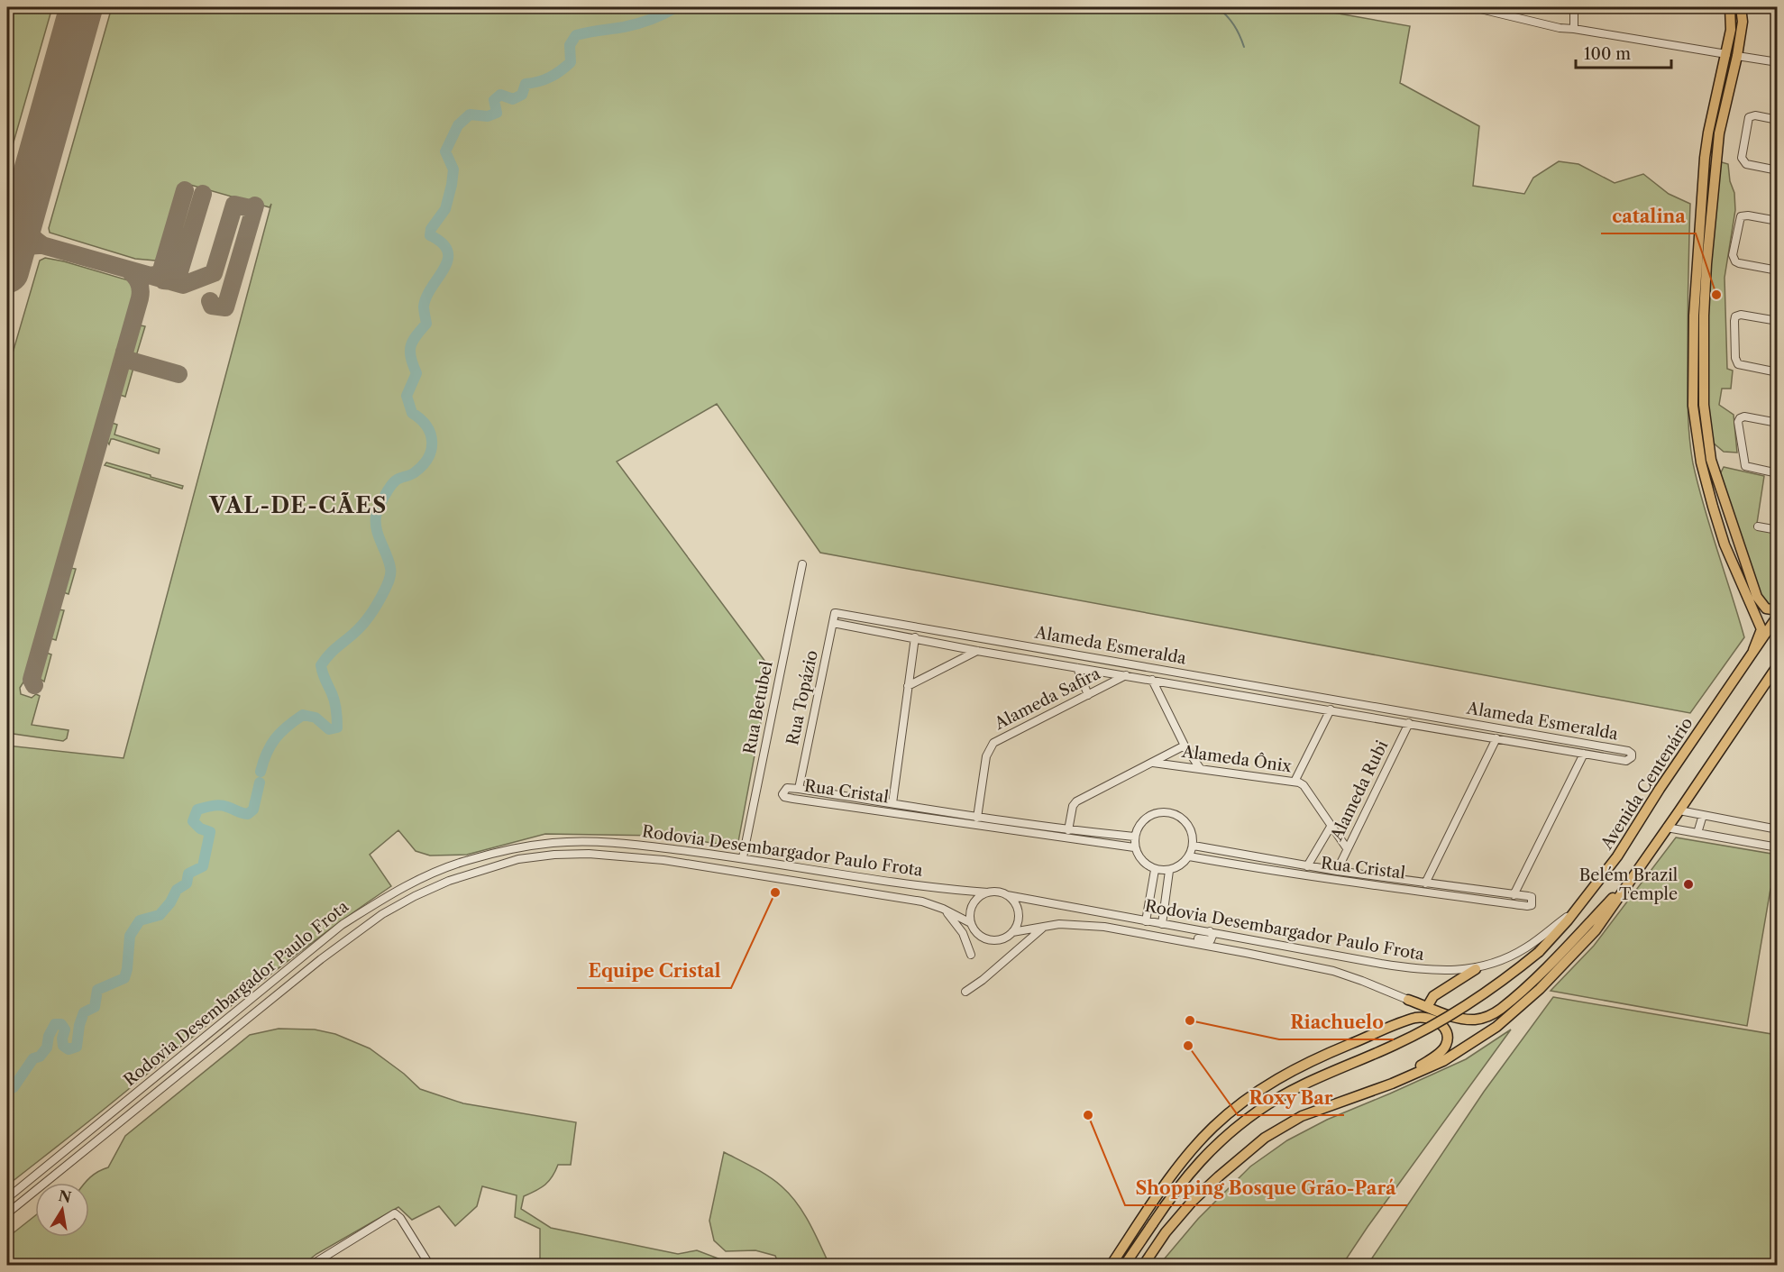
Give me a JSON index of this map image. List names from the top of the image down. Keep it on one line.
{"streets":{"main road":["Avenida Centenário","Rodovia Desembargador Paulo Frota"],"street":["Alameda Esmeralda","Rua Topázio","Alameda Safira","Rua Betubel","Alameda Ônix","Alameda Rubi","Rua Cristal"]},"crossings":[["Alameda Esmeralda","Rua Topázio"],["Alameda Esmeralda","Alameda Safira"],["Alameda Esmeralda","Alameda Rubi"],["Rua Topázio","Rua Cristal"],["Alameda Safira","Rua Cristal"],["Rua Betubel","Rodovia Desembargador Paulo Frota"],["Alameda Ônix","Alameda Rubi"],["Alameda Ônix","Rua Cristal"],["Avenida Centenário","Rodovia Desembargador Paulo Frota"],["Alameda Rubi","Rua Cristal"]],"districts":["VAL-DE-CÃES"],"places":["catalina","Belém Brazil Temple","Equipe Cristal","Riachuelo","Roxy Bar","Shopping Bosque Grão-Pará"],"scale_bar":"100 m","north":"top"}
